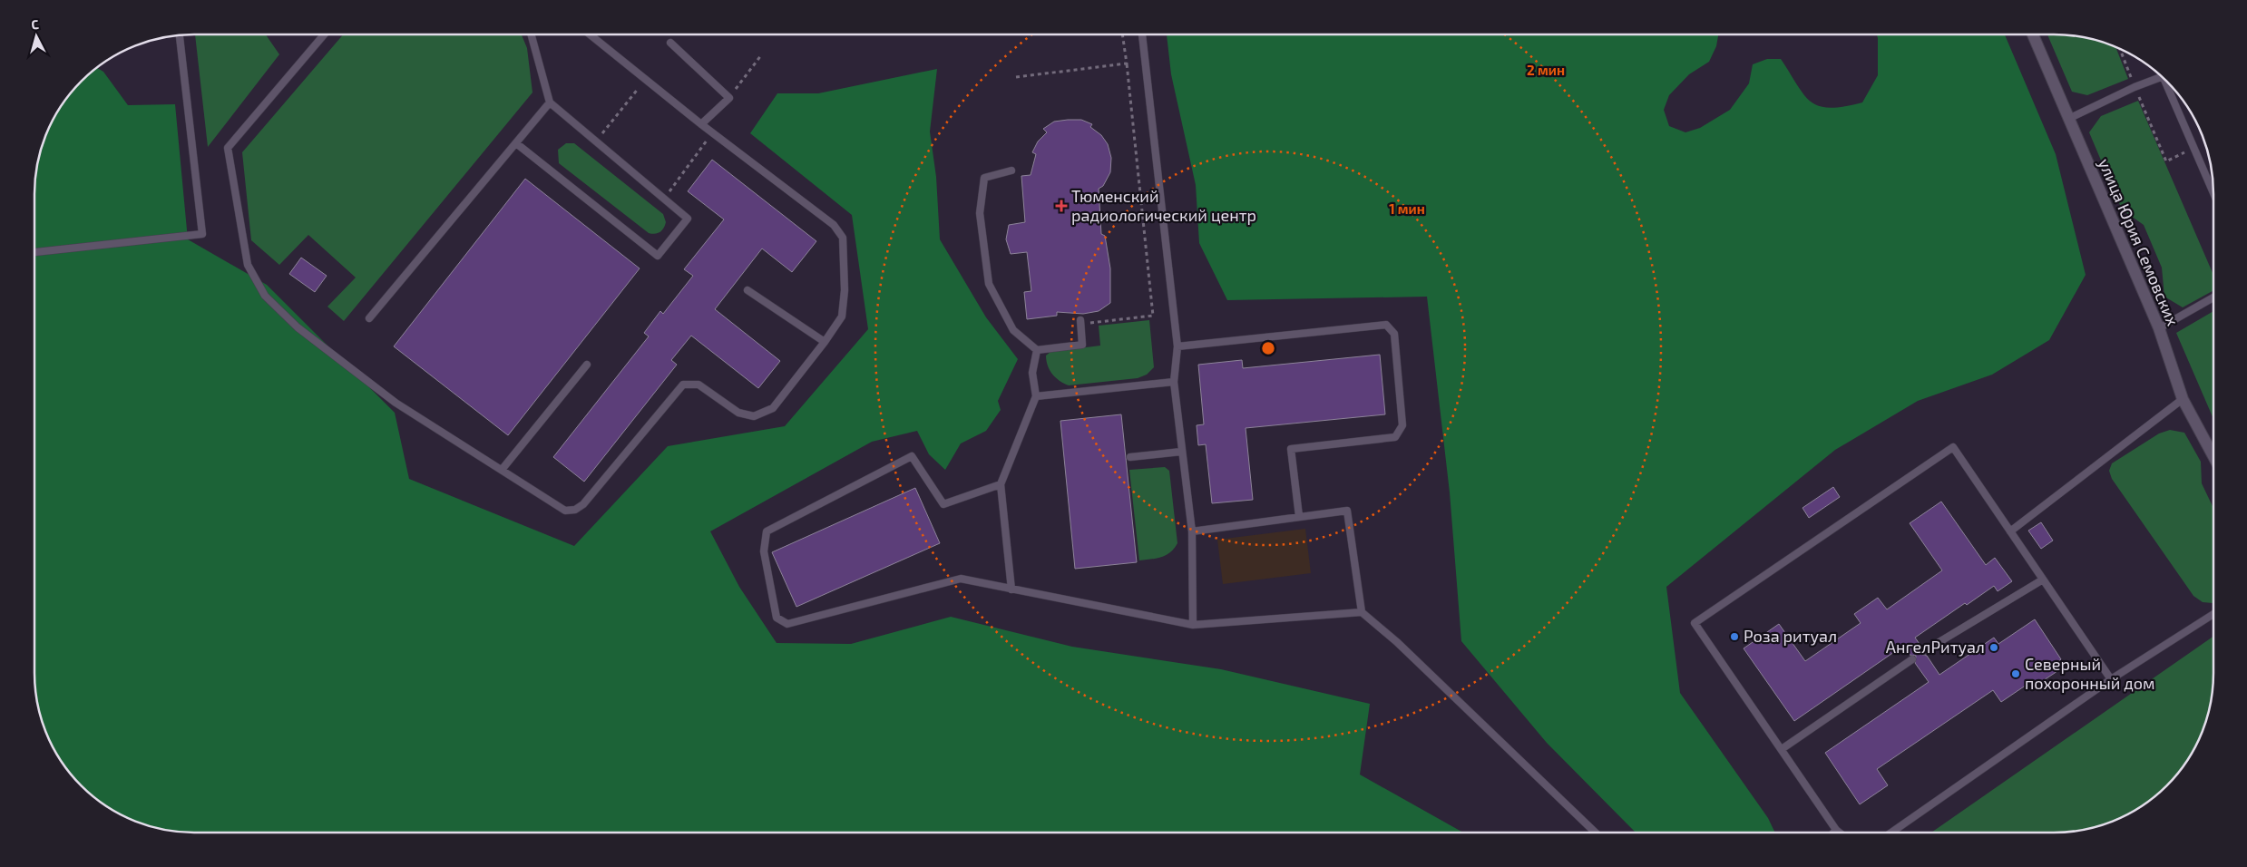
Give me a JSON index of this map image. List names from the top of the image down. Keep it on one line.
{"streets":{"street":["улица Юрия Семовских"]},"places":{"health":["Тюменский радиологический центр"],"other":["Роза ритуал","АнгелРитуал","Северный похоронный дом"]},"north":"top","rings":["2 мин","1 мин"]}
